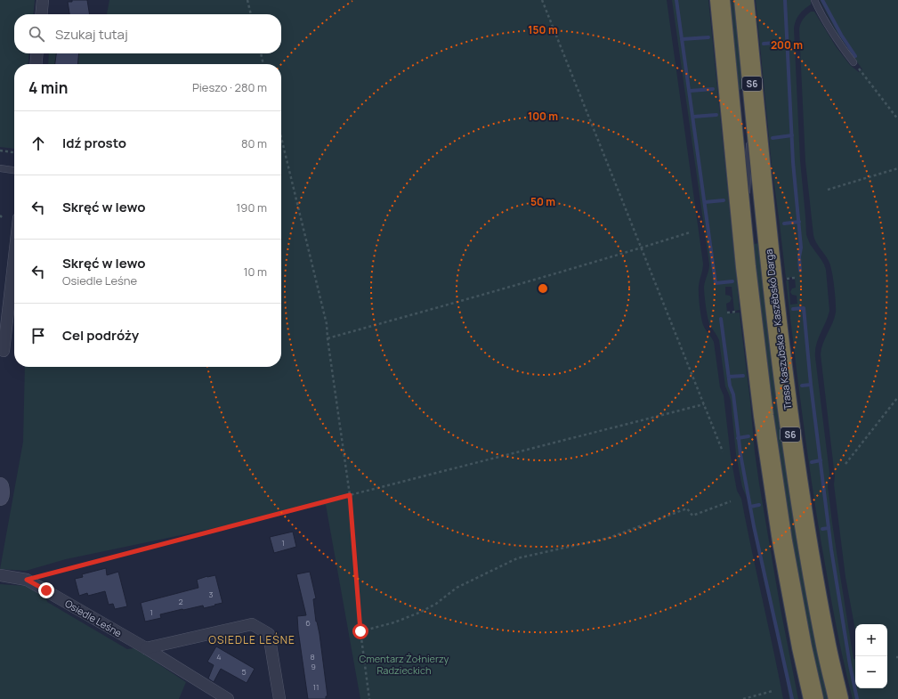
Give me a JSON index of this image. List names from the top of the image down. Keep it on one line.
{"streets":{"highway":["S6","Trasa Kaszubska – Kaszëbskô Darga"],"street":["Osiedle Leśne"]},"districts":["OSIEDLE LEŚNE"],"parks":["Cmentarz Żołnierzy Radzieckich"],"house_numbers":["1","3","2","1","6","4","8","9","5","11"],"page":{"search":"Szukaj tutaj","heading":["4 min","Pieszo · 280 m"],"list":[["Idź prosto","80 m"],["Skręć w lewo","190 m"],["Skręć w lewo","Osiedle Leśne","10 m"],"Cel podróży"],"map_buttons":["+","−"]},"rings":["150 m","200 m","100 m","50 m"]}
